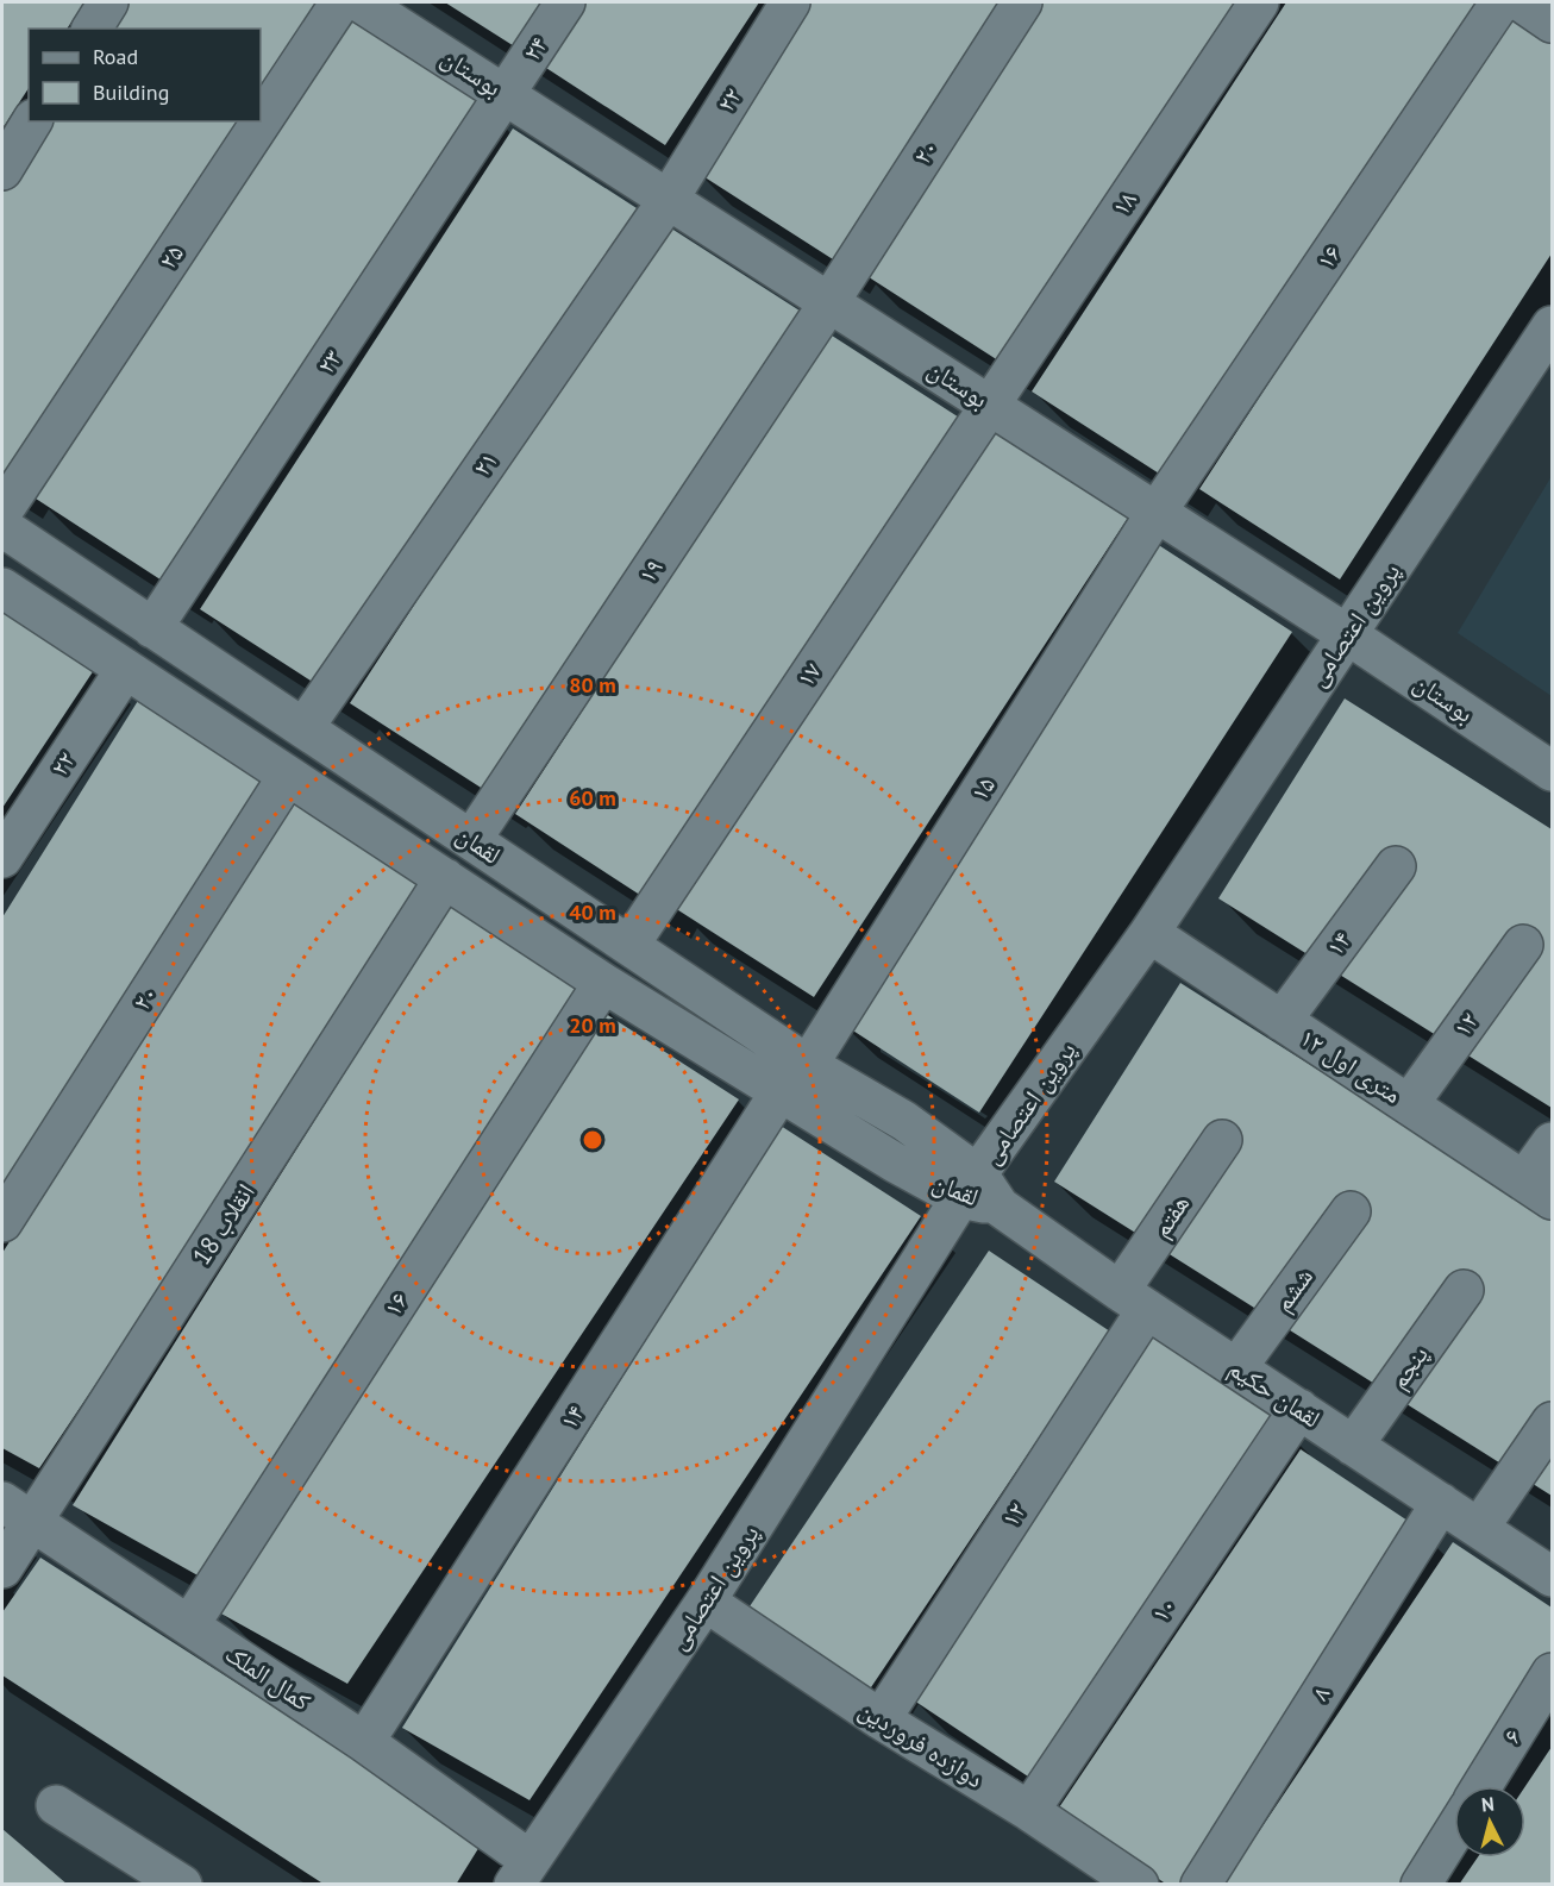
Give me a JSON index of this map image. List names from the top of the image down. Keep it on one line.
{"streets":{"street":["۲۴","بوستان","۲۲","۲۰","۱۸","۲۵","۱۶","۲۳","۲۱","۱۹","پروین اعتصامی","۱۷","۱۵","لقمان","۱۴","۱۲","۱۲ متری اول","هفتم","انقلاب 18","ششم","پنجم","لقمان حکیم","۱۰","کمال الملک","۸","۶","دوازده فروردین"]},"crossings":[["۲۴","بوستان"],["۲۴","۲۳"],["بوستان","۲۲"],["بوستان","۲۰"],["بوستان","۱۸"],["بوستان","۱۶"],["بوستان","۲۳"],["بوستان","۲۱"],["بوستان","۱۹"],["بوستان","پروین اعتصامی"],["بوستان","۱۷"],["بوستان","۱۵"],["۲۲","۲۱"],["۲۲","لقمان"],["۲۰","۱۹"],["۲۰","لقمان"],["۱۸","۱۷"],["۱۶","۱۵"],["۱۶","لقمان"],["۱۶","کمال الملک"],["۲۳","لقمان"],["۲۱","لقمان"],["۱۹","لقمان"],["پروین اعتصامی","لقمان"],["پروین اعتصامی","۱۲ متری اول"],["پروین اعتصامی","کمال الملک"],["پروین اعتصامی","دوازده فروردین"],["۱۷","لقمان"],["۱۵","لقمان"],["لقمان","۱۴"],["لقمان","انقلاب 18"],["لقمان","لقمان حکیم"],["۱۴","۱۲ متری اول"],["۱۴","کمال الملک"],["۱۲","۱۲ متری اول"],["۱۲","هفتم"],["۱۲","لقمان حکیم"],["۱۲","دوازده فروردین"],["هفتم","لقمان حکیم"],["انقلاب 18","کمال الملک"],["ششم","لقمان حکیم"],["پنجم","لقمان حکیم"],["لقمان حکیم","۱۰"],["لقمان حکیم","۸"],["۱۰","دوازده فروردین"]],"legend":["Road","Building"],"north":"top","rings":["80 m","60 m","40 m","20 m"]}
